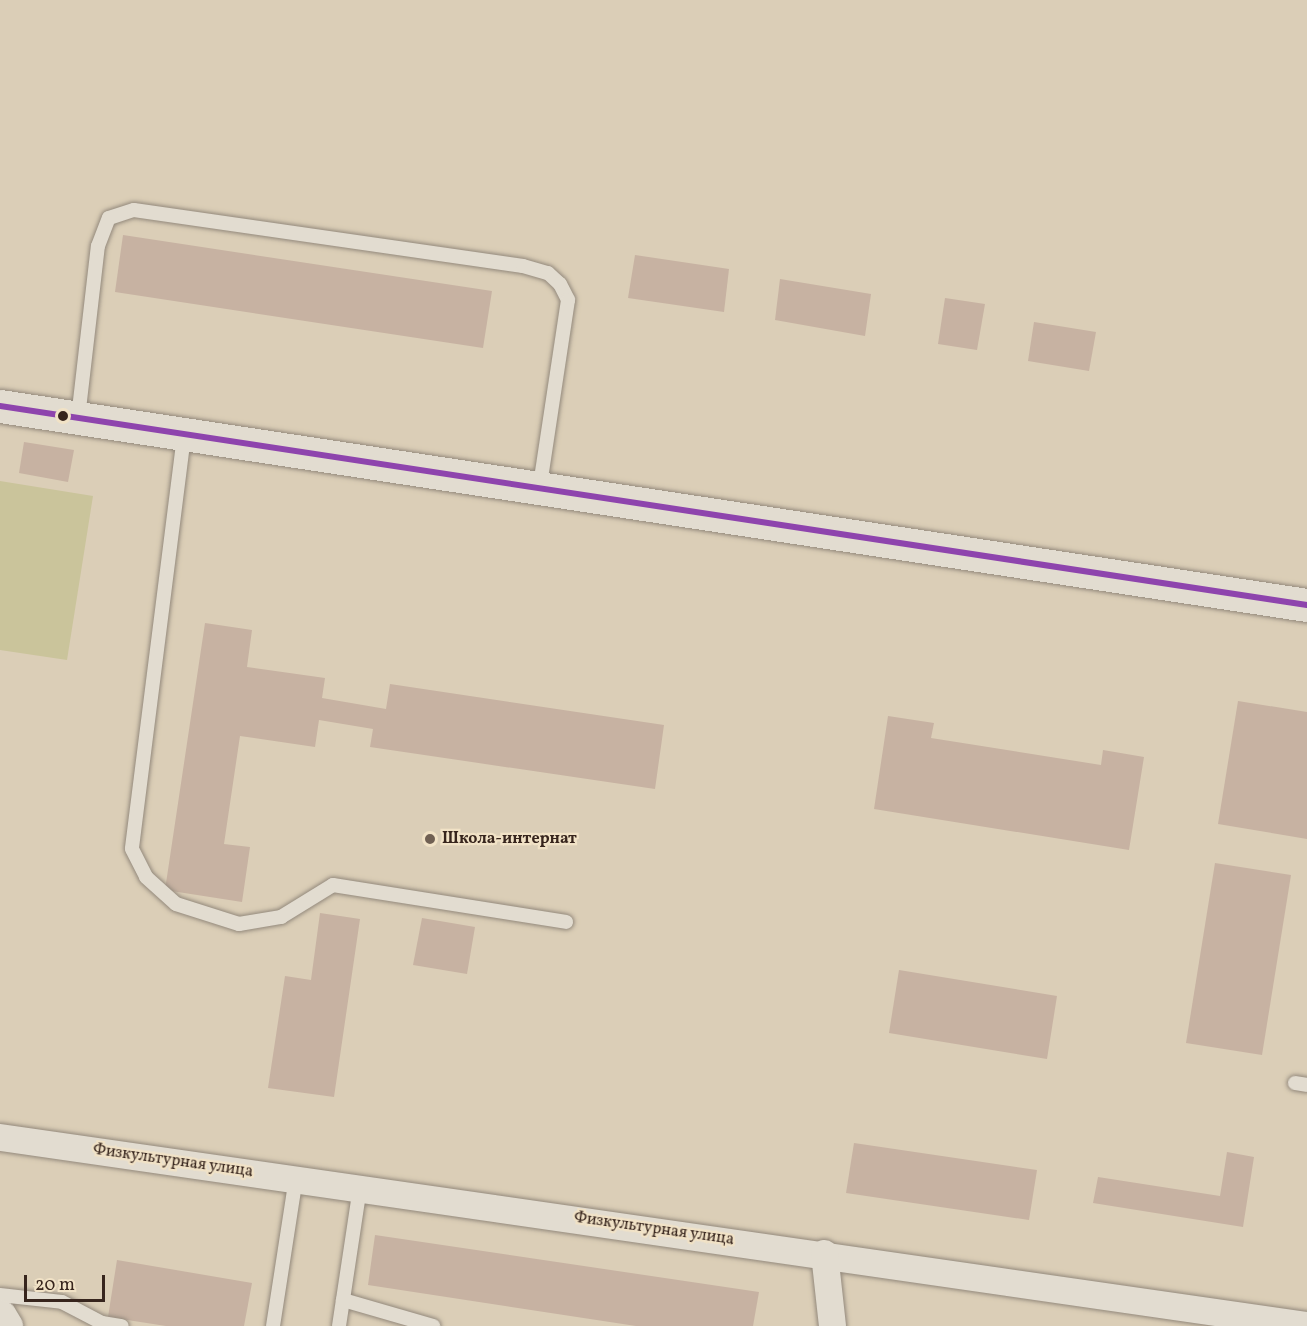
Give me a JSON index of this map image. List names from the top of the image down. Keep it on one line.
{"streets":{"street":["Физкультурная улица"]},"places":["Школа-интернат"],"scale_bar":"20 m"}
